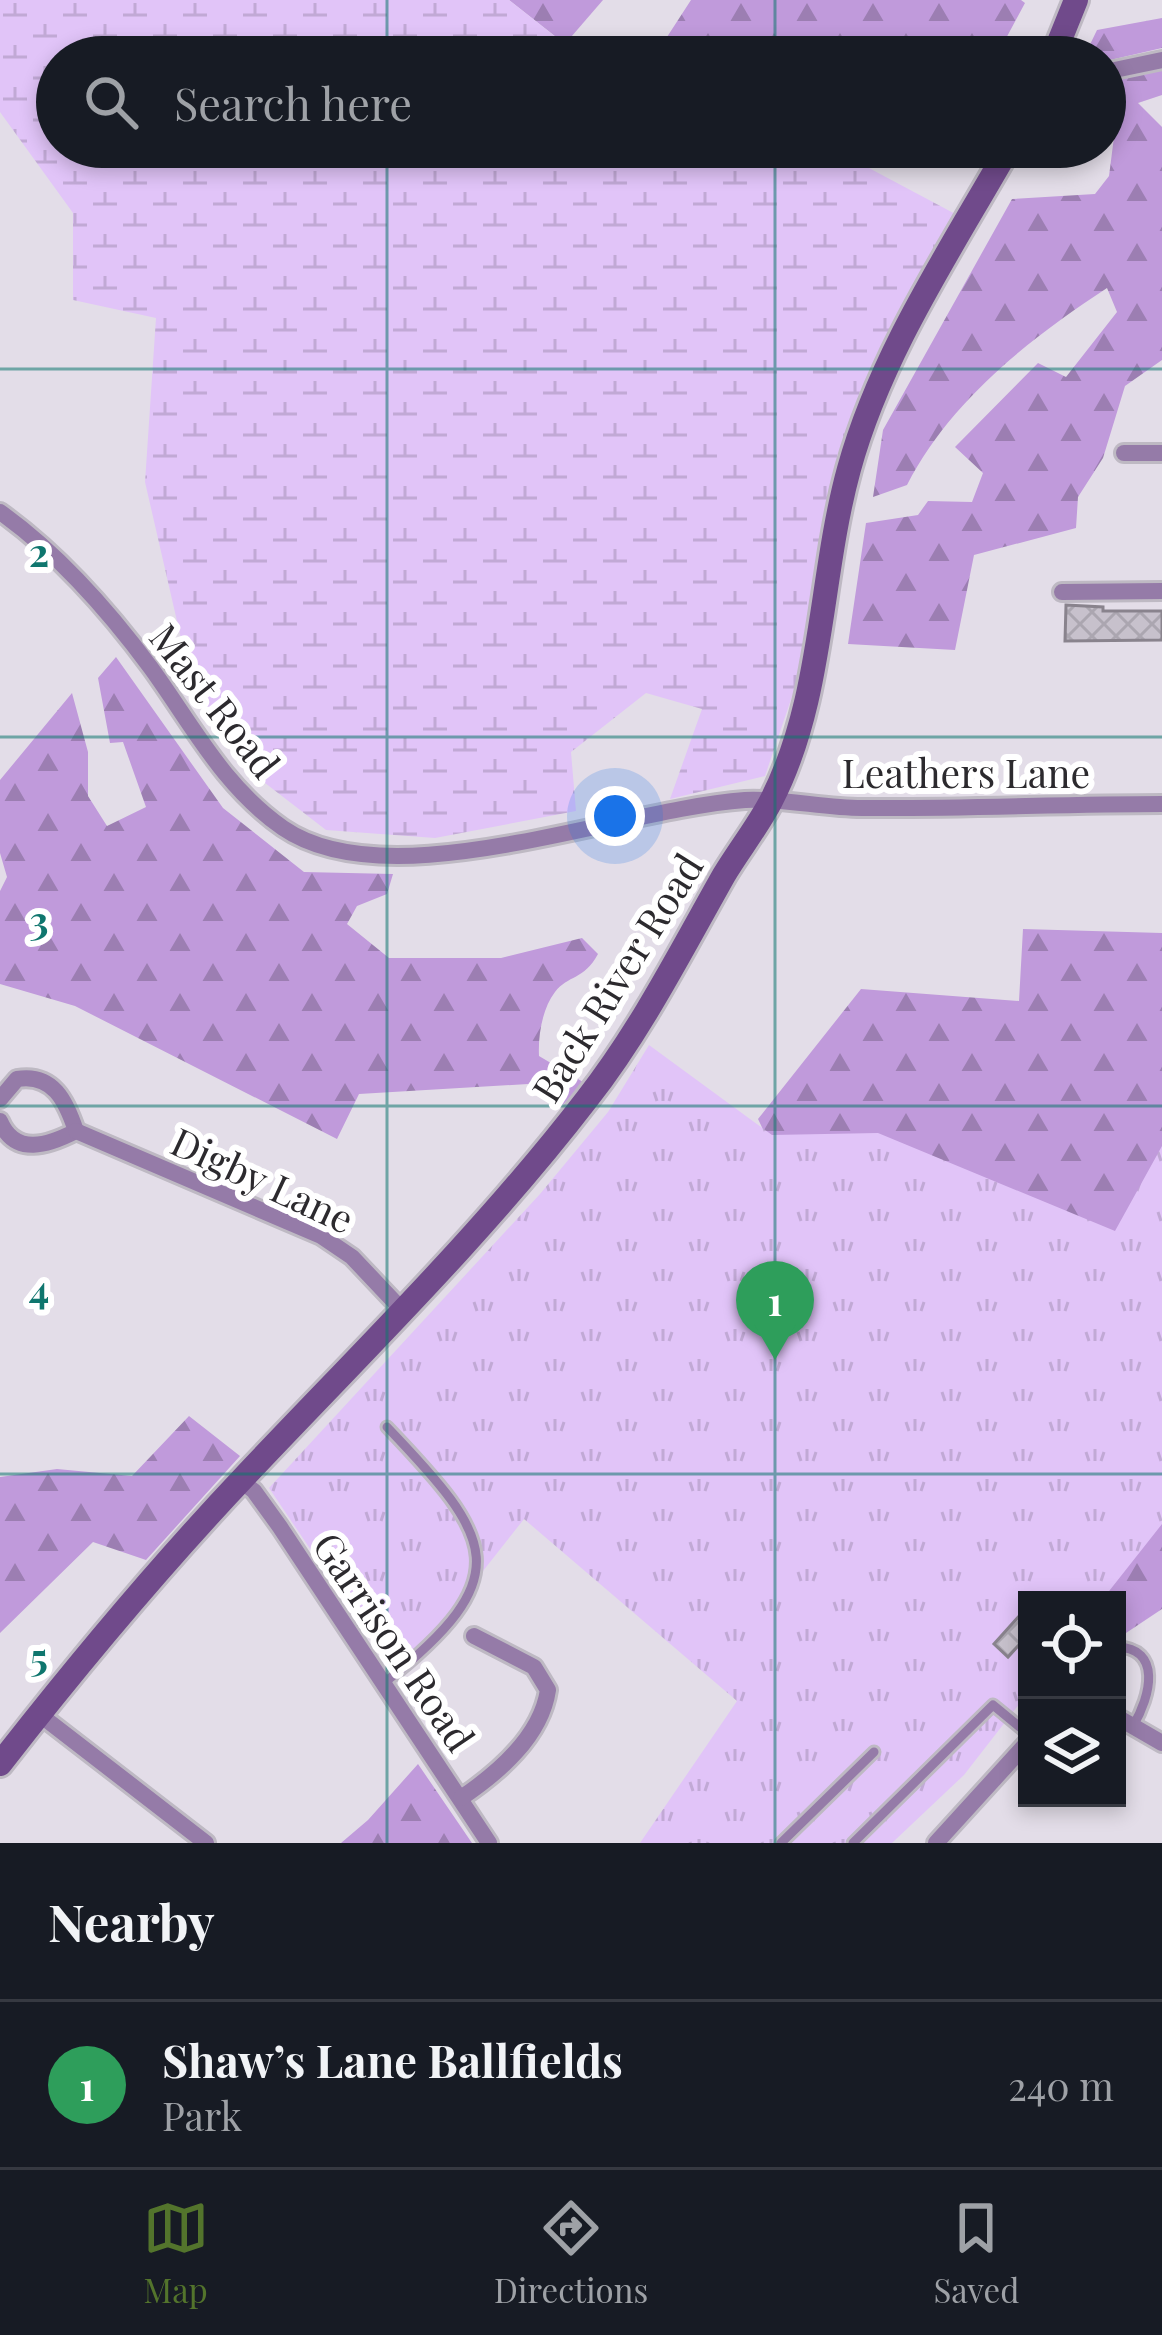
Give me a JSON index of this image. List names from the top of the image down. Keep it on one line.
{"streets":{"street":["Mast Road","Leathers Lane","Back River Road","Digby Lane","Garrison Road"]},"crossings":[["Mast Road","Leathers Lane"],["Mast Road","Back River Road"],["Leathers Lane","Back River Road"],["Back River Road","Digby Lane"],["Back River Road","Garrison Road"]],"page":{"search":"Search here","pins":"1","heading":"Nearby","list":[{"mark":"1","name":"Shaw’s Lane Ballfields","note":"Park","value":"240 m"}],"nav":["Map","Directions","Saved"]},"grid":{"rows":["2","3","4","5"]}}
